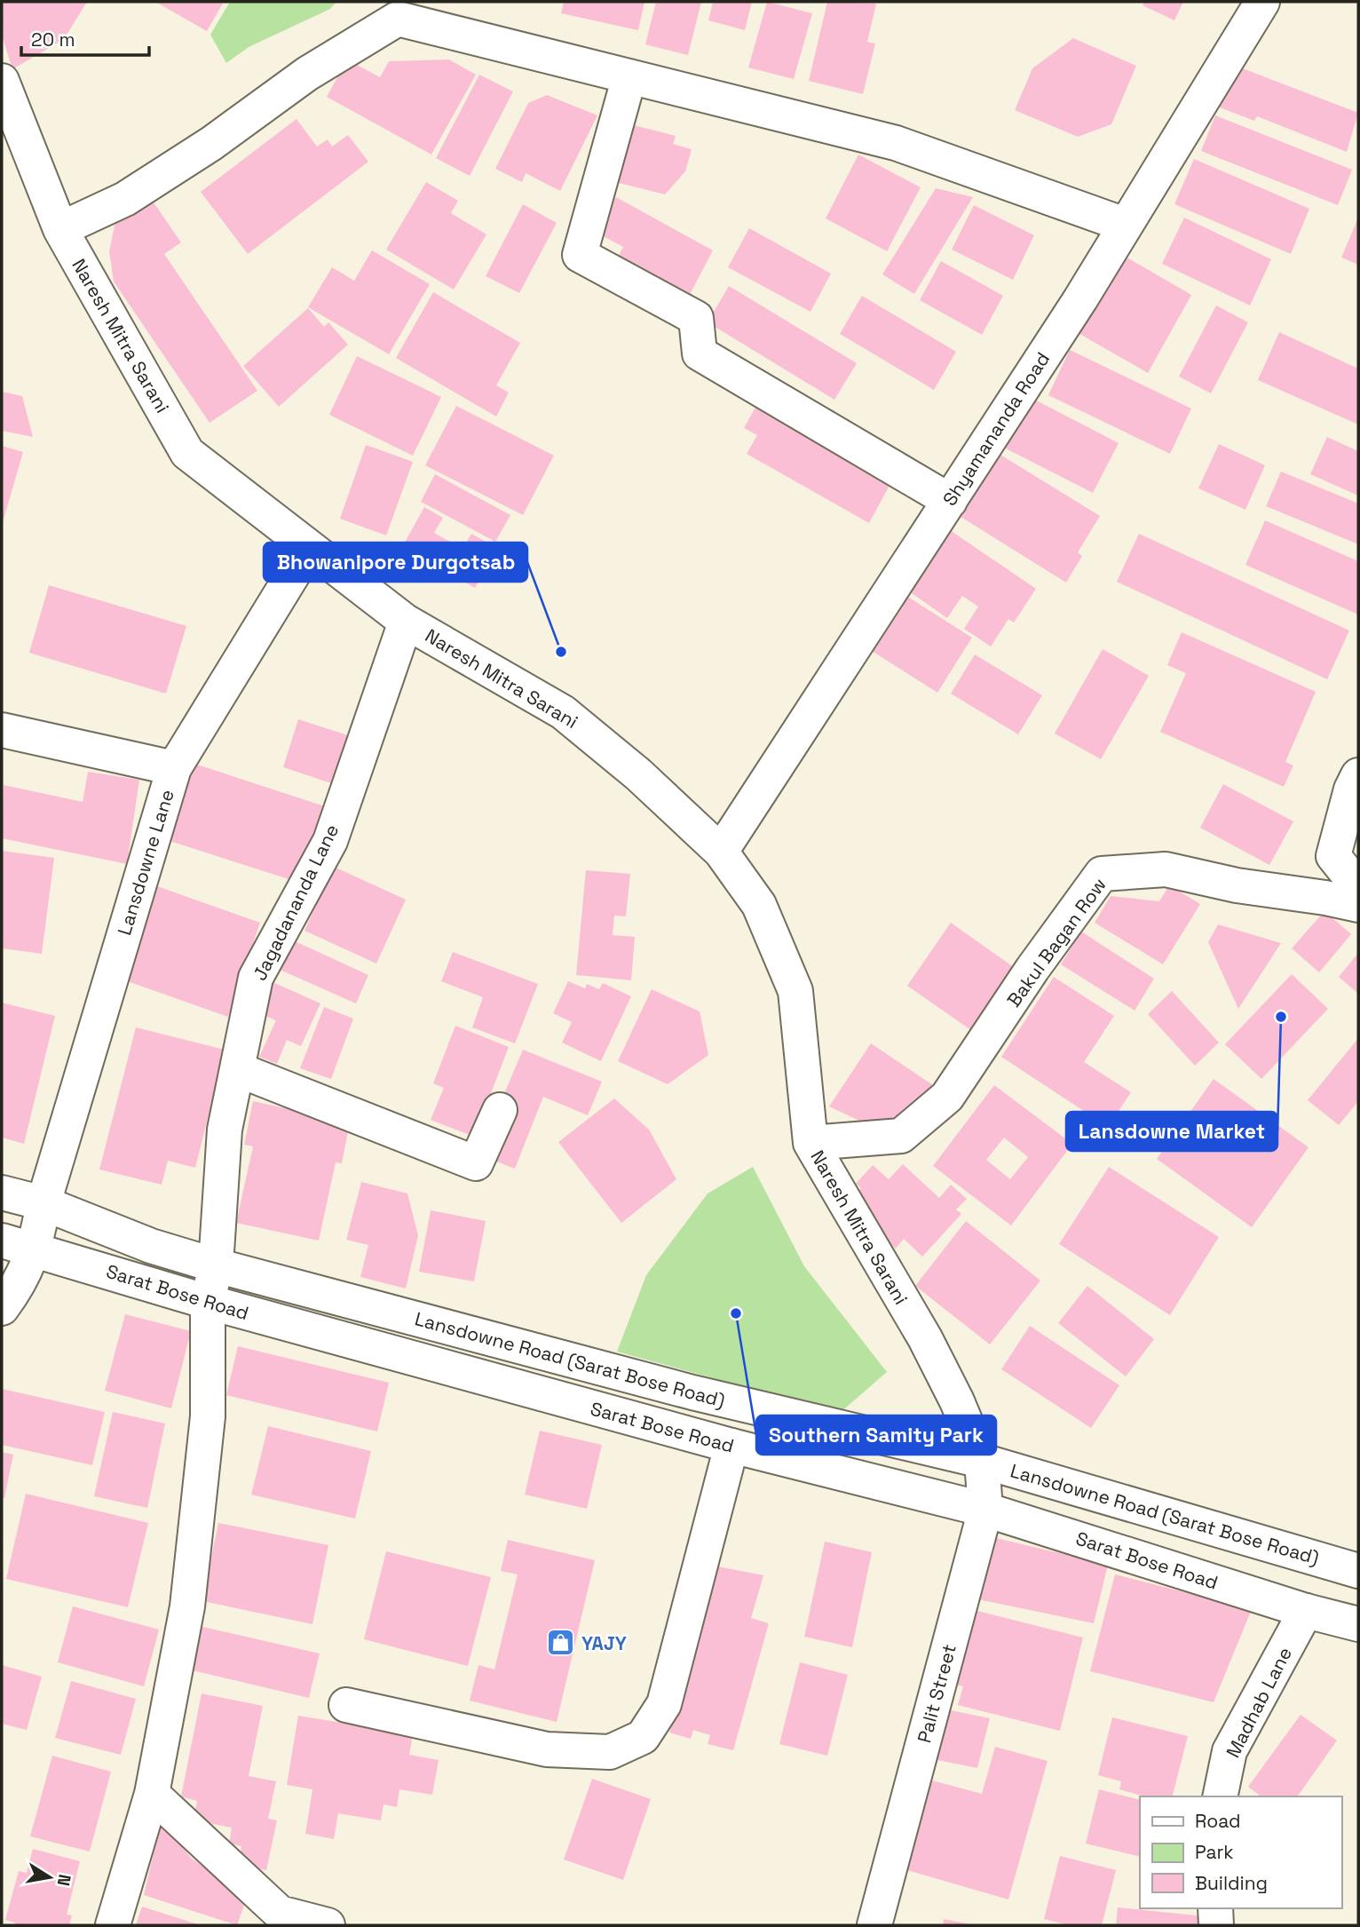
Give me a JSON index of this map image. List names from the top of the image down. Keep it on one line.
{"streets":{"street":["Naresh Mitra Sarani","Shyamananda Road","Lansdowne Lane","Jagadananda Lane","Bakul Bagan Row","Sarat Bose Road","Lansdowne Road (Sarat Bose Road)","Palit Street","Madhab Lane"]},"crossings":[["Naresh Mitra Sarani","Shyamananda Road"],["Naresh Mitra Sarani","Lansdowne Lane"],["Naresh Mitra Sarani","Jagadananda Lane"],["Naresh Mitra Sarani","Bakul Bagan Row"],["Naresh Mitra Sarani","Lansdowne Road (Sarat Bose Road)"],["Naresh Mitra Sarani","Palit Street"],["Lansdowne Lane","Sarat Bose Road"],["Lansdowne Lane","Lansdowne Road (Sarat Bose Road)"],["Jagadananda Lane","Sarat Bose Road"],["Jagadananda Lane","Lansdowne Road (Sarat Bose Road)"],["Sarat Bose Road","Palit Street"],["Sarat Bose Road","Madhab Lane"],["Lansdowne Road (Sarat Bose Road)","Palit Street"]],"places":{"other":["Bhowanipore Durgotsab","Lansdowne Market","Southern Samity Park"],"shop":["YAJY"]},"legend":["Road","Park","Building"],"scale_bar":"20 m","north":"right"}
